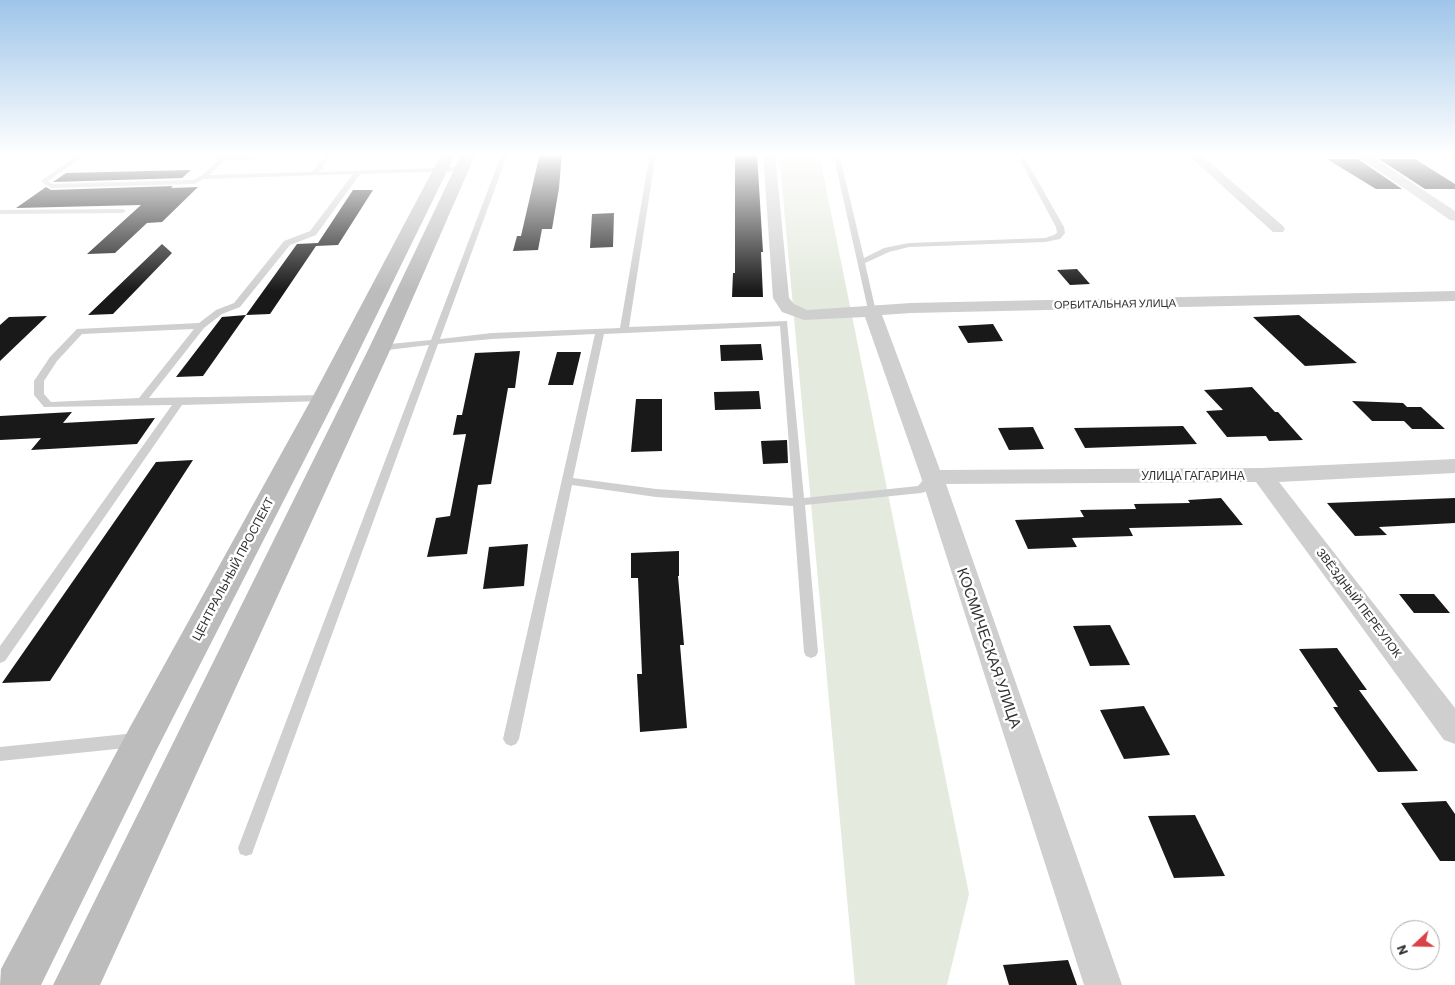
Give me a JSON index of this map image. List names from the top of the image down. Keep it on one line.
{"streets":{"street":["ОРБИТАЛЬНАЯ УЛИЦА","УЛИЦА ГАГАРИНА","ЦЕНТРАЛЬНЫЙ ПРОСПЕКТ","ЗВЁЗДНЫЙ ПЕРЕУЛОК","КОСМИЧЕСКАЯ УЛИЦА"]},"crossings":[["ОРБИТАЛЬНАЯ УЛИЦА","КОСМИЧЕСКАЯ УЛИЦА"],["УЛИЦА ГАГАРИНА","ЗВЁЗДНЫЙ ПЕРЕУЛОК"],["УЛИЦА ГАГАРИНА","КОСМИЧЕСКАЯ УЛИЦА"]],"north":"left"}
